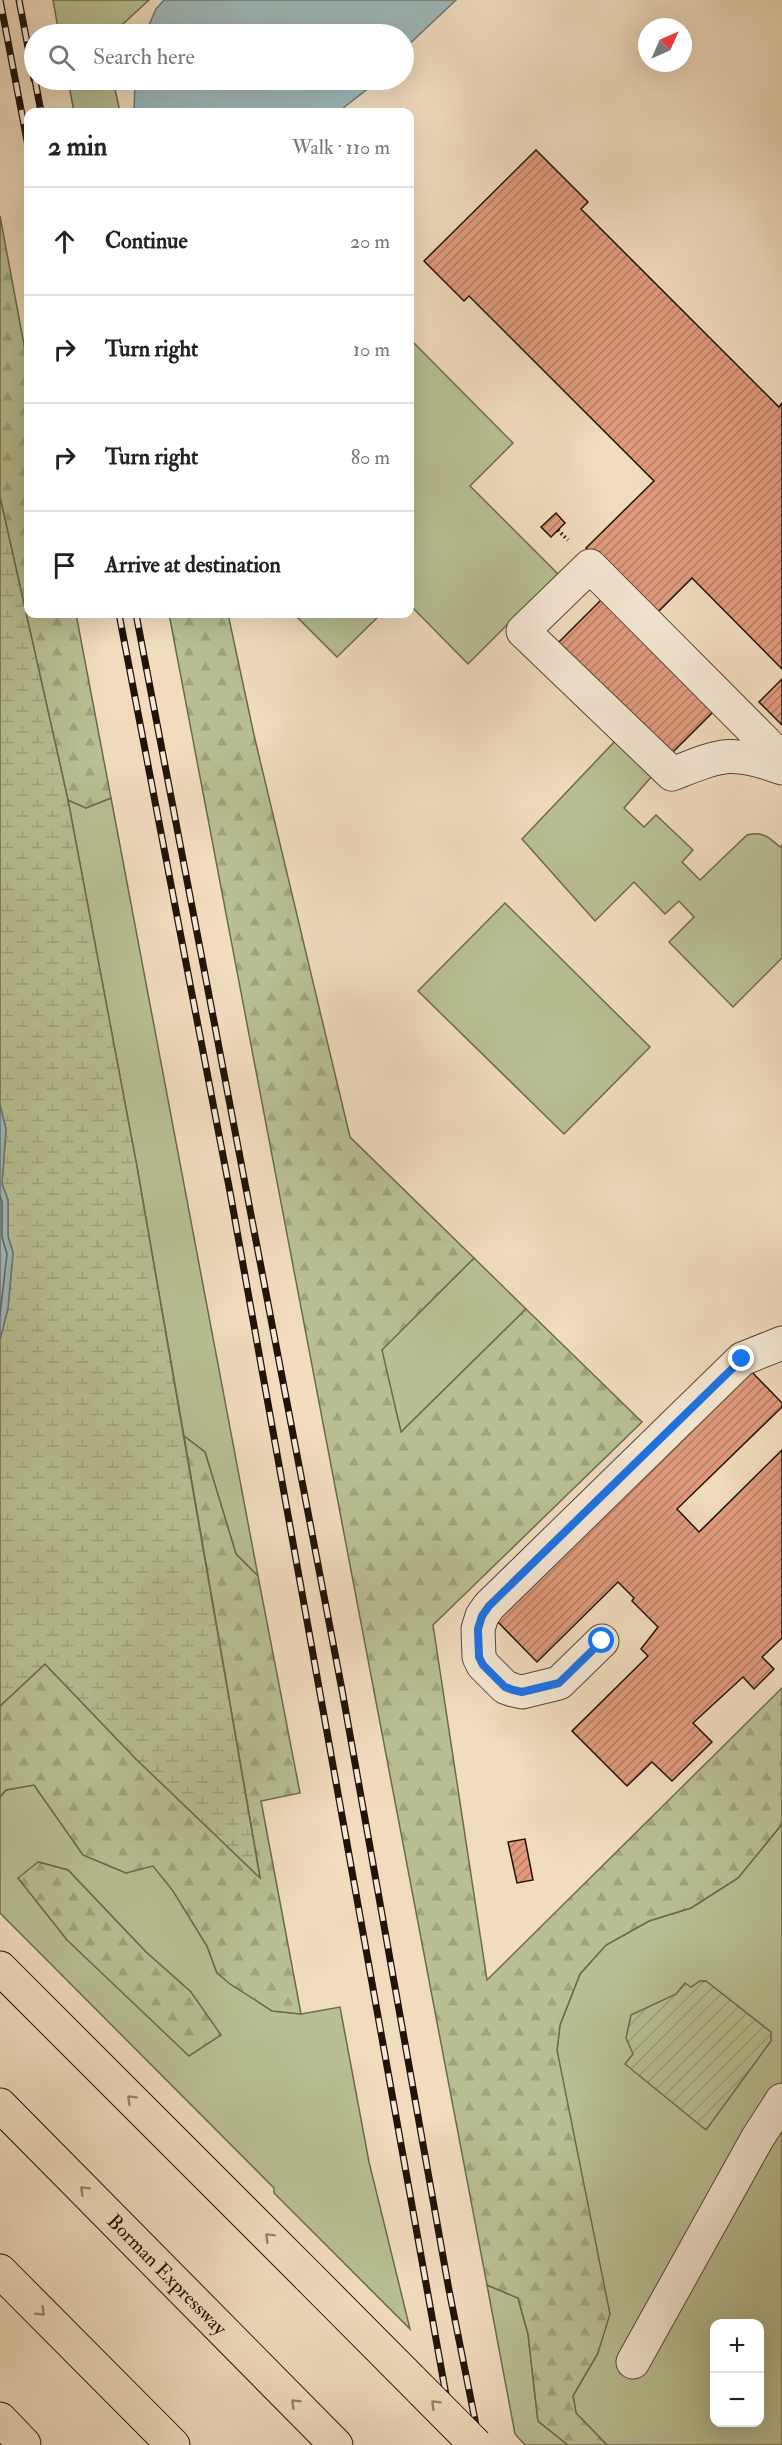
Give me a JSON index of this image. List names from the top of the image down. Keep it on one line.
{"streets":{"highway":["Borman Expressway"]},"north":"top right","page":{"search":"Search here","heading":["2 min","Walk · 110 m"],"list":[["Continue","20 m"],["Turn right","10 m"],["Turn right","80 m"],"Arrive at destination"],"map_buttons":["+","−"]}}
